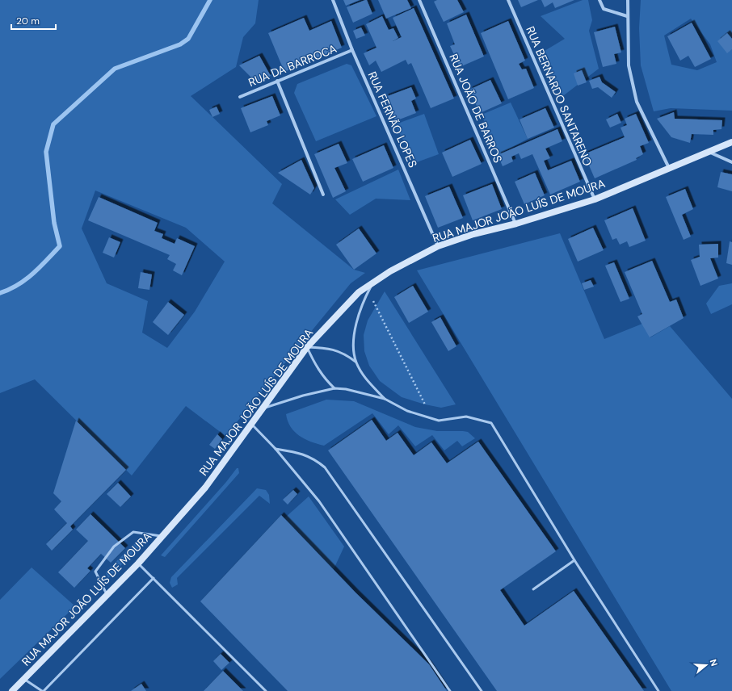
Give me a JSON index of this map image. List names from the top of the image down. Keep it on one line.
{"streets":{"street":["RUA DA BARROCA","RUA BERNARDO SANTARENO","RUA JOÃO DE BARROS","RUA FERNÃO LOPES","RUA MAJOR JOÃO LUÍS DE MOURA"]},"crossings":[["RUA DA BARROCA","RUA FERNÃO LOPES"],["RUA BERNARDO SANTARENO","RUA MAJOR JOÃO LUÍS DE MOURA"],["RUA JOÃO DE BARROS","RUA MAJOR JOÃO LUÍS DE MOURA"],["RUA FERNÃO LOPES","RUA MAJOR JOÃO LUÍS DE MOURA"]],"scale_bar":"20 m","north":"right"}
